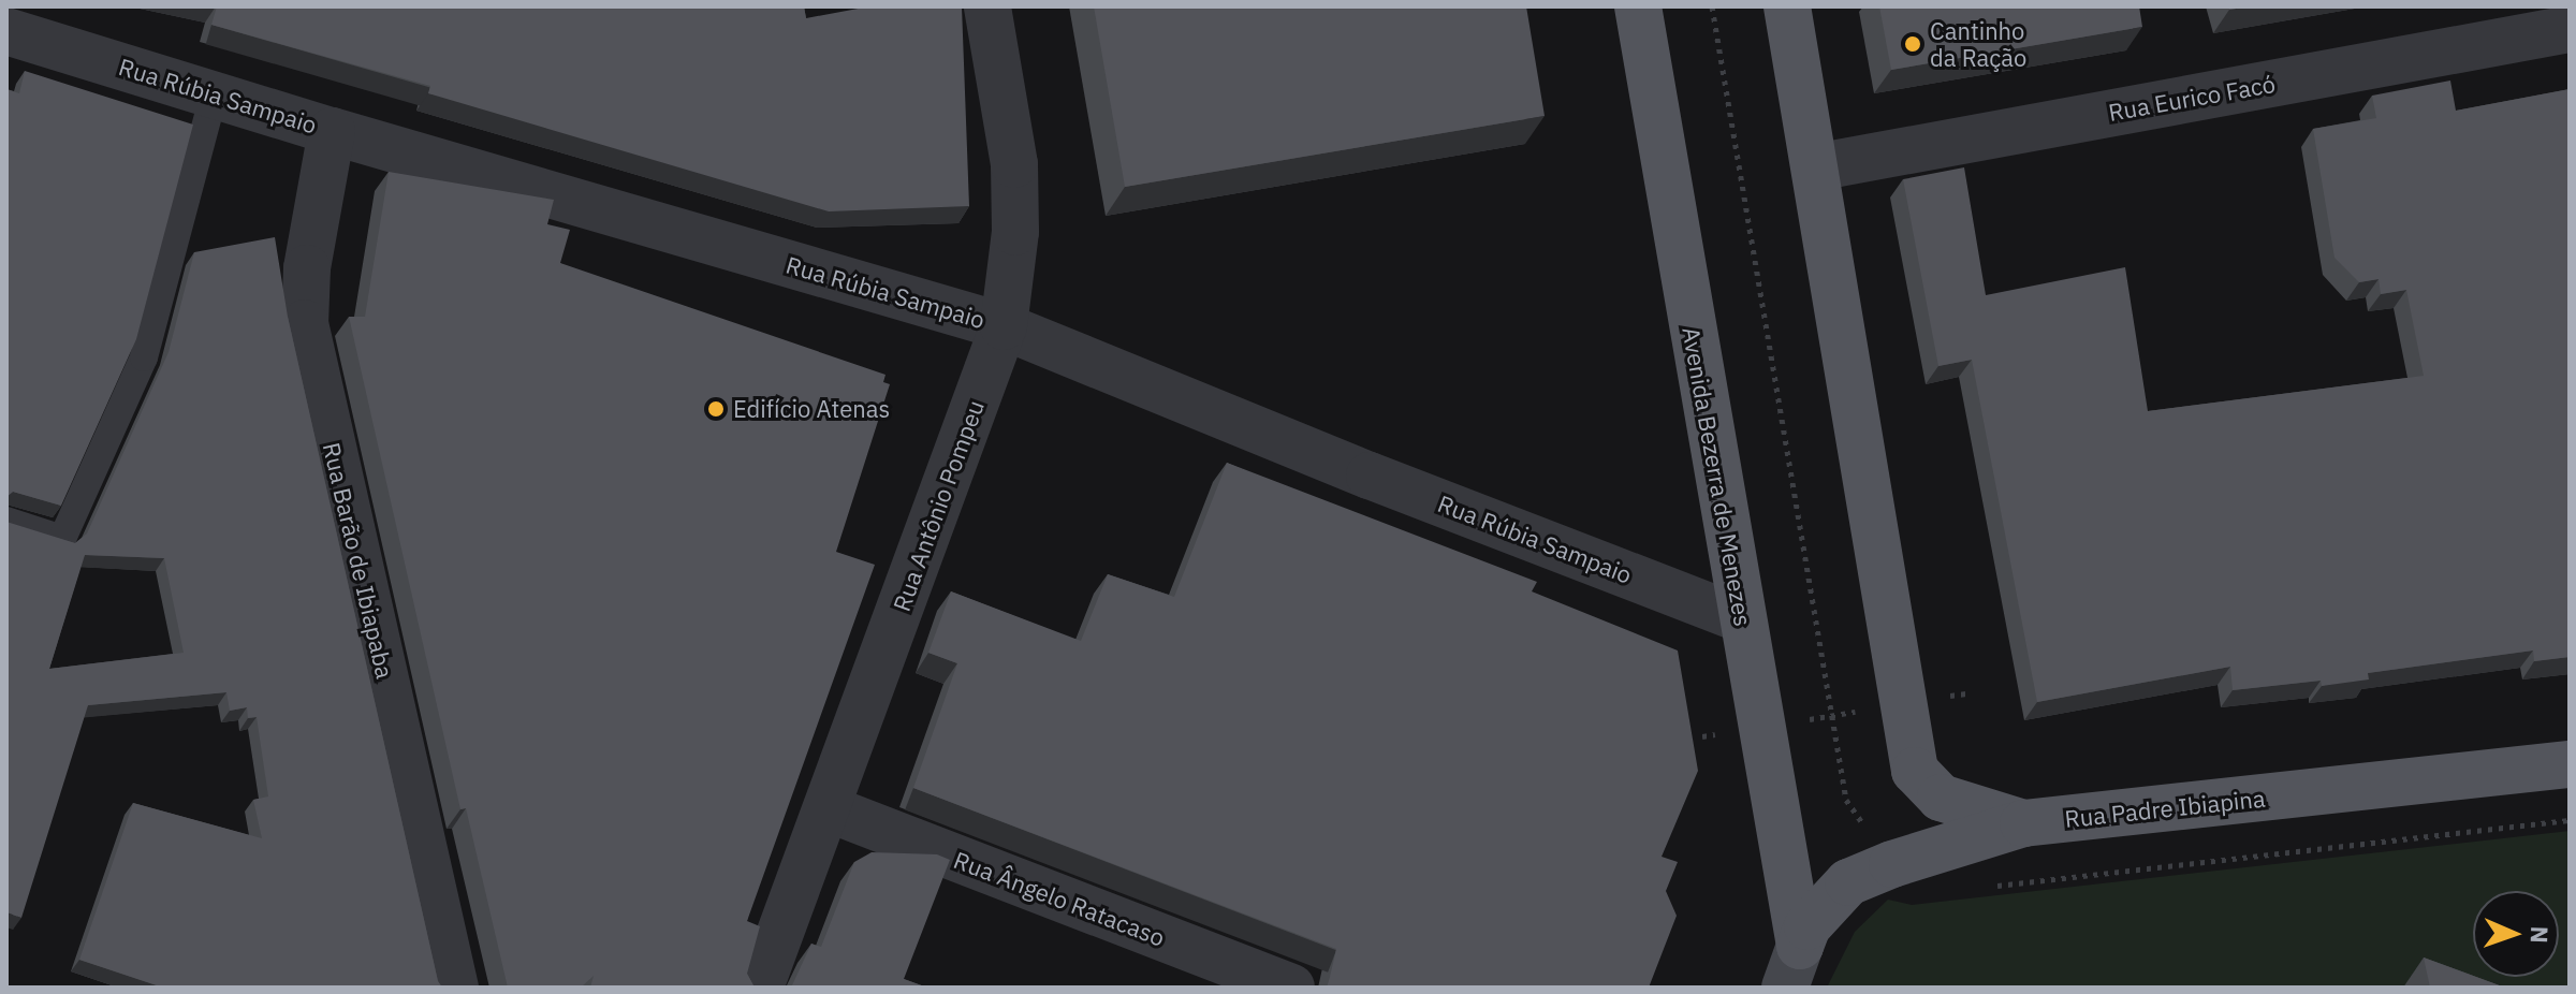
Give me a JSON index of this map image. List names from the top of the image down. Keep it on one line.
{"streets":{"main road":["Avenida Bezerra de Menezes","Rua Padre Ibiapina"],"street":["Rua Rúbia Sampaio","Rua Eurico Facó","Rua Antônio Pompeu","Rua Barão de Ibiapaba","Rua Ângelo Ratacaso"]},"crossings":[["Rua Rúbia Sampaio","Avenida Bezerra de Menezes"],["Rua Rúbia Sampaio","Rua Antônio Pompeu"],["Rua Rúbia Sampaio","Rua Barão de Ibiapaba"],["Avenida Bezerra de Menezes","Rua Padre Ibiapina"],["Rua Antônio Pompeu","Rua Ângelo Ratacaso"]],"places":["Cantinho da Ração","Edifício Atenas"],"north":"right"}
